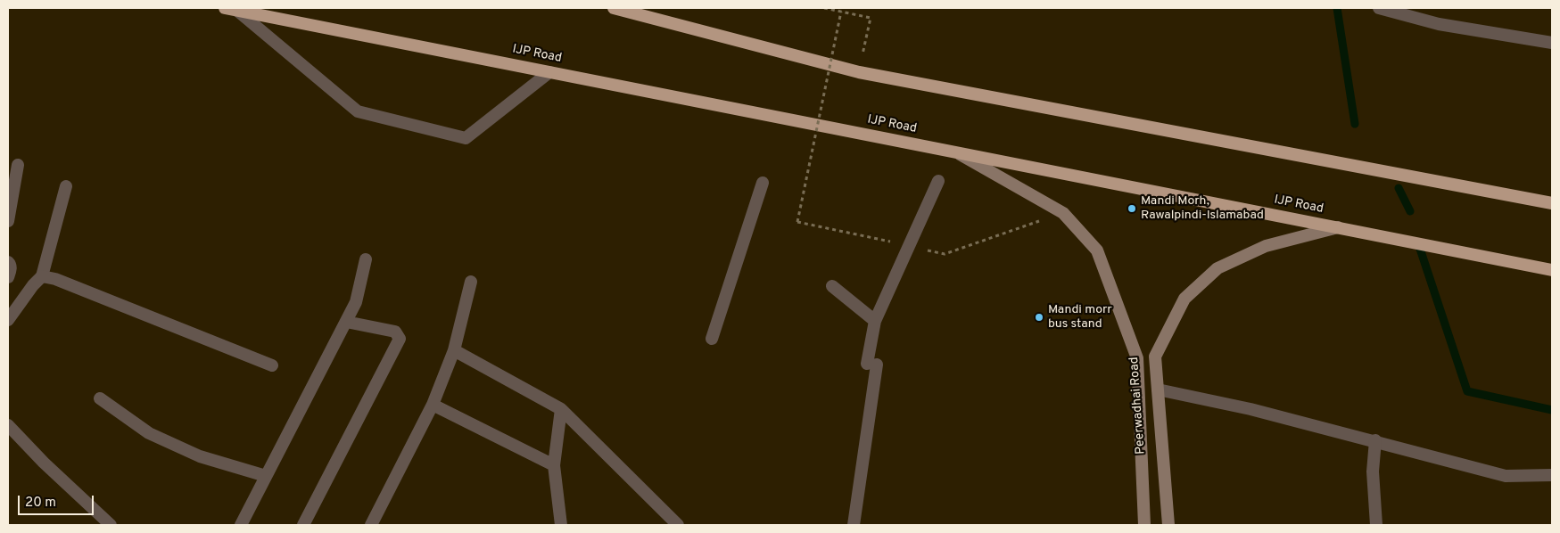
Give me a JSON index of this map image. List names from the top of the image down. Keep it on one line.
{"streets":{"highway":["IJP Road"],"main road":["Peerwadhai Road"]},"crossings":[["IJP Road","Peerwadhai Road"]],"places":["Mandi Morh, Rawalpindi-Islamabad","Mandi morr bus stand"],"scale_bar":"20 m"}
